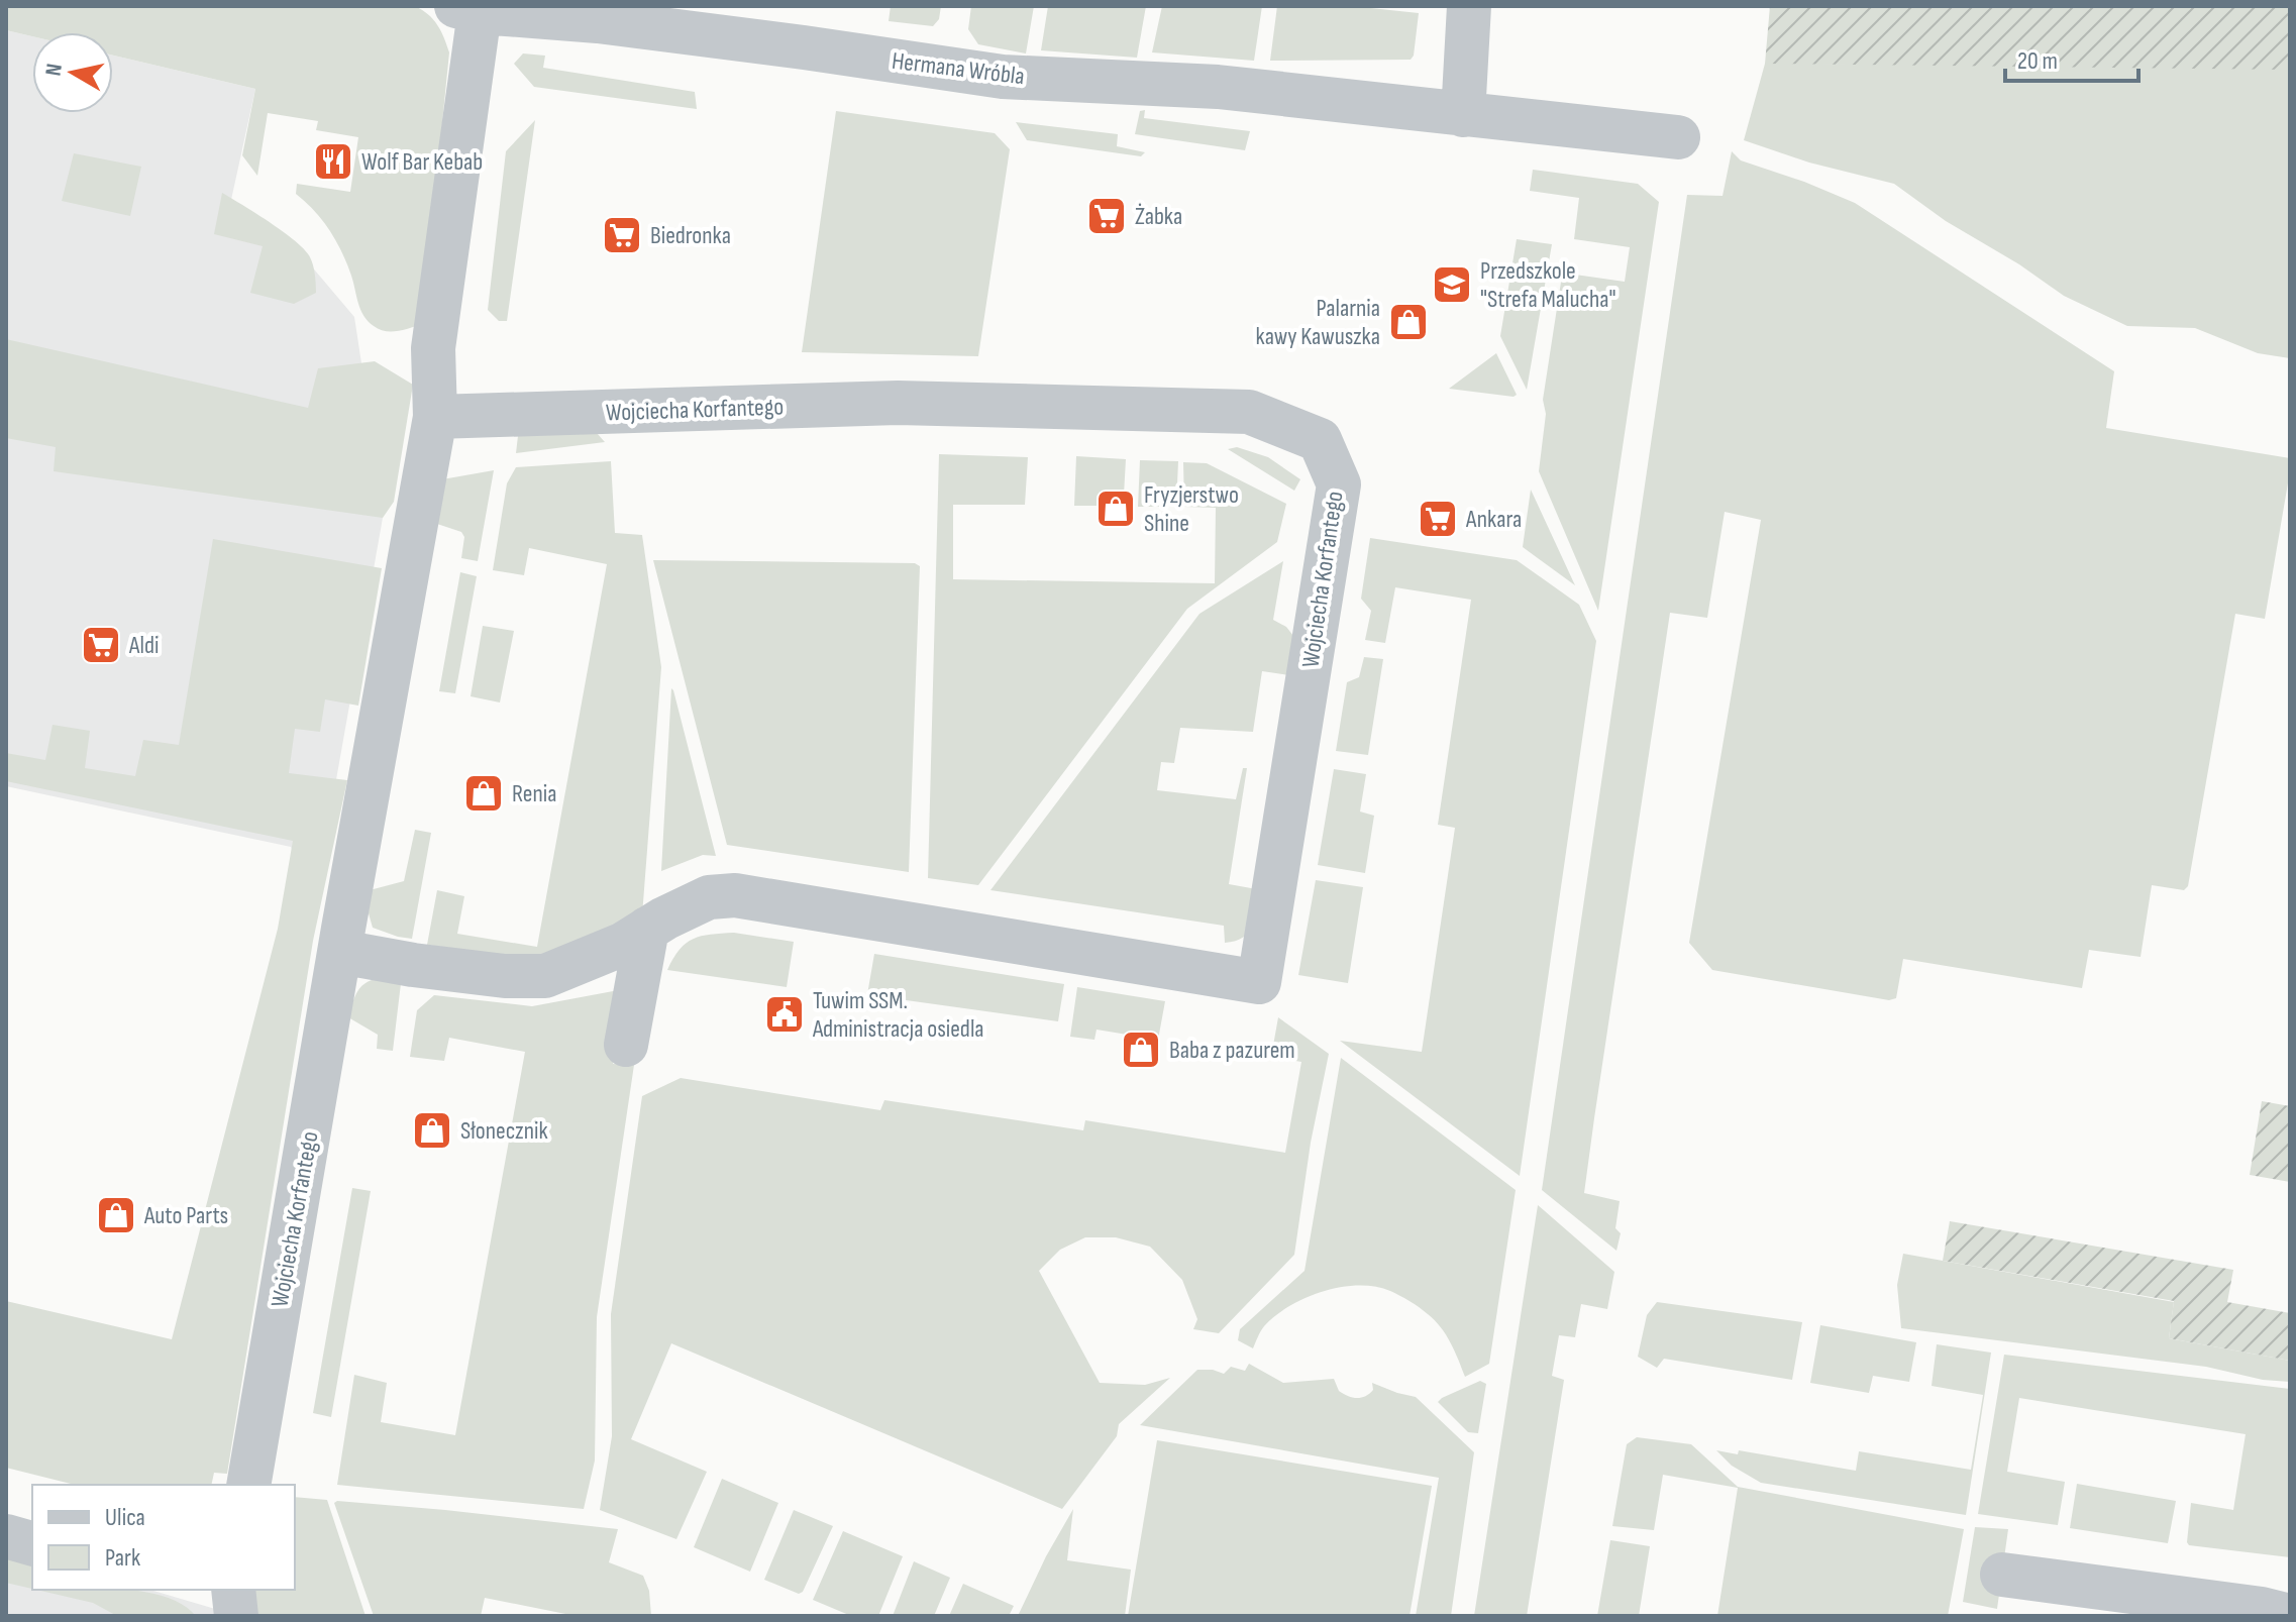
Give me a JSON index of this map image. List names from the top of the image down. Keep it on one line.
{"streets":{"street":["Hermana Wróbla","Wojciecha Korfantego"]},"crossings":[["Hermana Wróbla","Wojciecha Korfantego"]],"places":{"restaurant":["Wolf Bar Kebab"],"supermarket":["Żabka","Biedronka","Ankara","Aldi"],"school or university":["Przedszkole \"Strefa Malucha\""],"shop":["Palarnia kawy Kawuszka","Fryzjerstwo Shine","Renia","Baba z pazurem","Słonecznik","Auto Parts"],"public building":["Tuwim SSM. Administracja osiedla"]},"legend":["Ulica","Park"],"scale_bar":"20 m","north":"left"}
